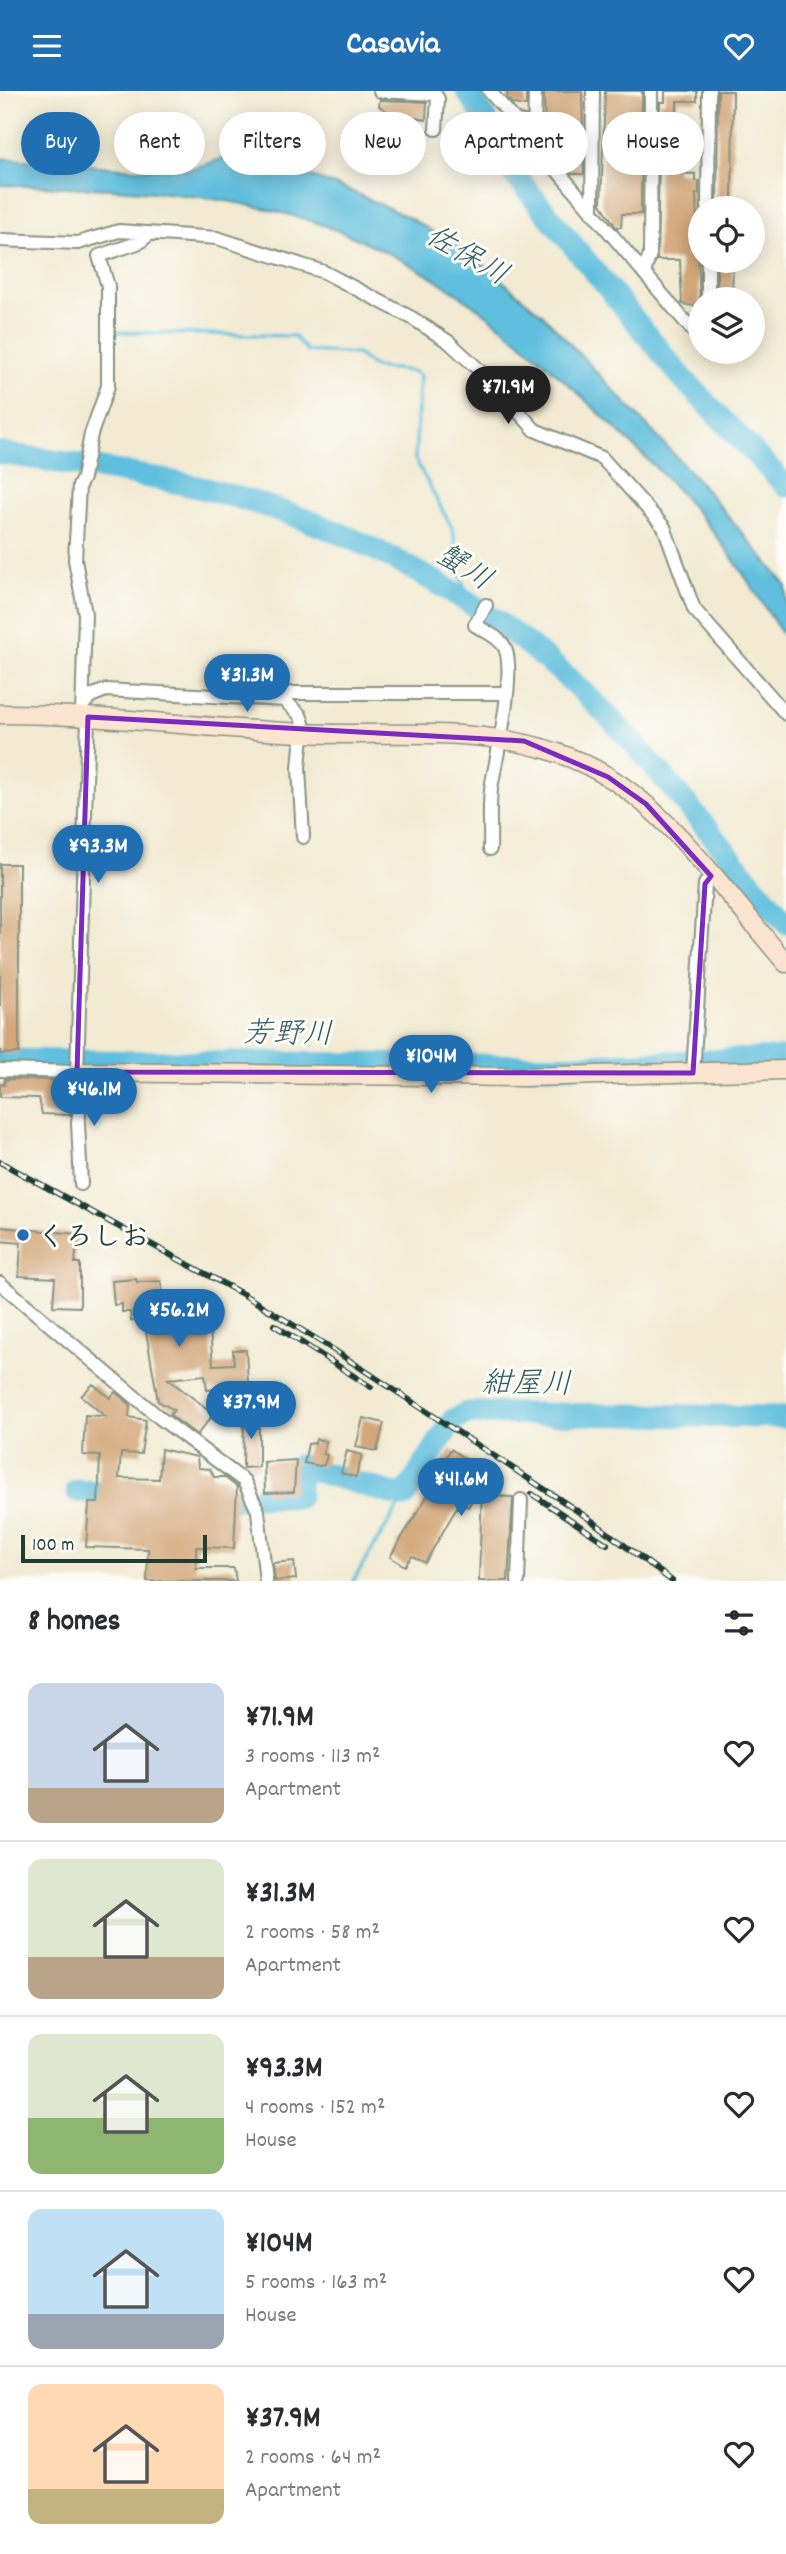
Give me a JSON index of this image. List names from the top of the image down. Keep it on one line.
{"water":["佐保川","蟹川","芳野川","紺屋川"],"places":["くろしお"],"scale_bar":"100 m","page":{"header":"Casavia","chip":["Buy","Rent","Filters","New","Apartment","House"],"price":["¥71.9M","¥31.3M","¥93.3M","¥104M","¥46.1M","¥56.2M","¥37.9M","¥41.6M"],"scale":"100 m","heading":"8 homes","list":[{"name":"¥71.9M","note":"3 rooms · 113 m² · Apartment"},{"name":"¥31.3M","note":"2 rooms · 58 m² · Apartment"},{"name":"¥93.3M","note":"4 rooms · 152 m² · House"},{"name":"¥104M","note":"5 rooms · 163 m² · House"},{"name":"¥37.9M","note":"2 rooms · 64 m² · Apartment"}]}}
